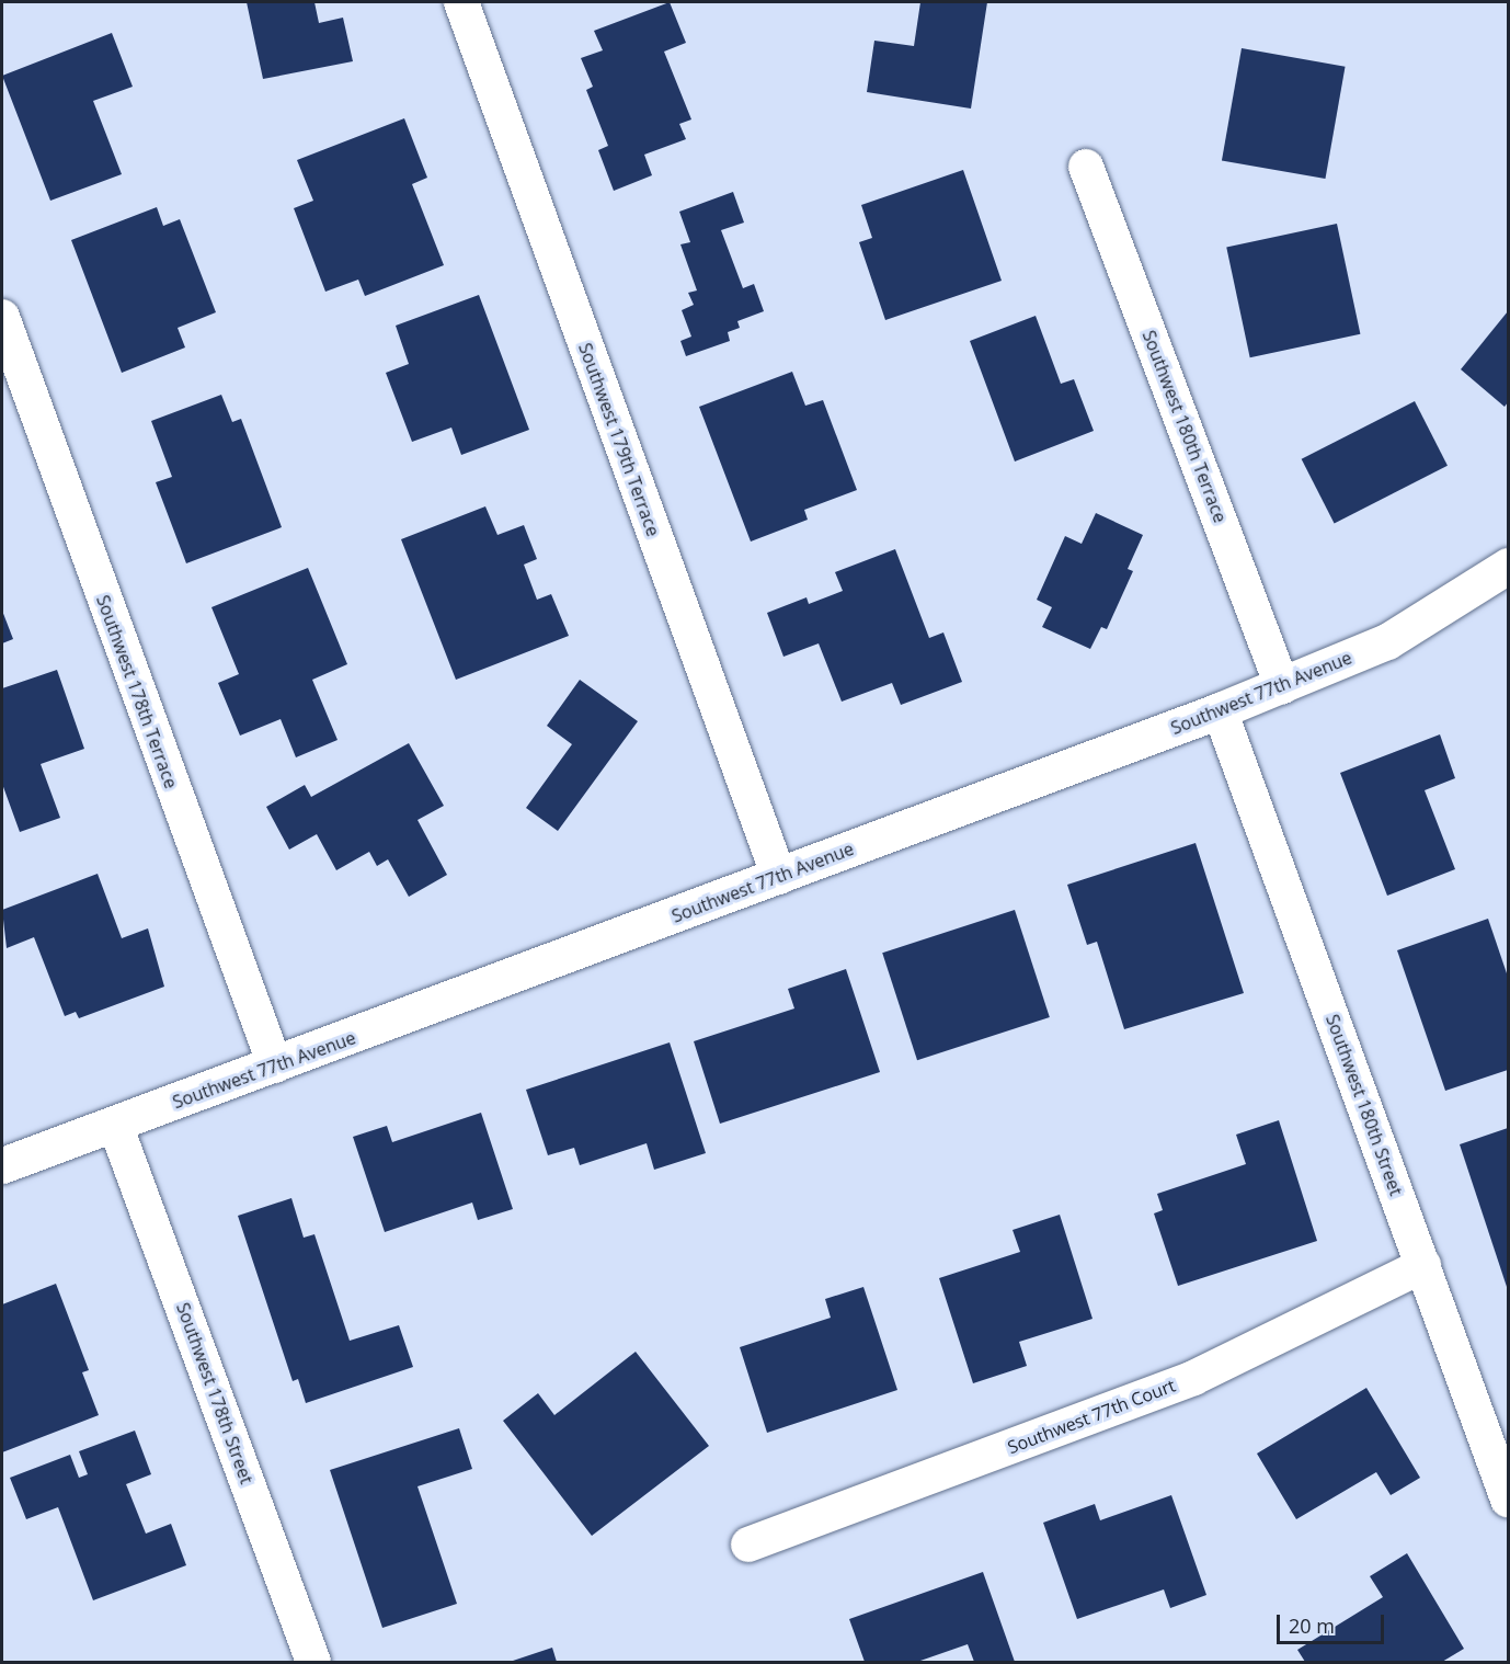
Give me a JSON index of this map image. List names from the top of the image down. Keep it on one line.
{"streets":{"street":["Southwest 180th Terrace","Southwest 179th Terrace","Southwest 178th Terrace","Southwest 77th Avenue","Southwest 180th Street","Southwest 178th Street","Southwest 77th Court"]},"crossings":[["Southwest 180th Terrace","Southwest 77th Avenue"],["Southwest 179th Terrace","Southwest 77th Avenue"],["Southwest 178th Terrace","Southwest 77th Avenue"],["Southwest 77th Avenue","Southwest 180th Street"],["Southwest 77th Avenue","Southwest 178th Street"],["Southwest 180th Street","Southwest 77th Court"]],"scale_bar":"20 m"}
